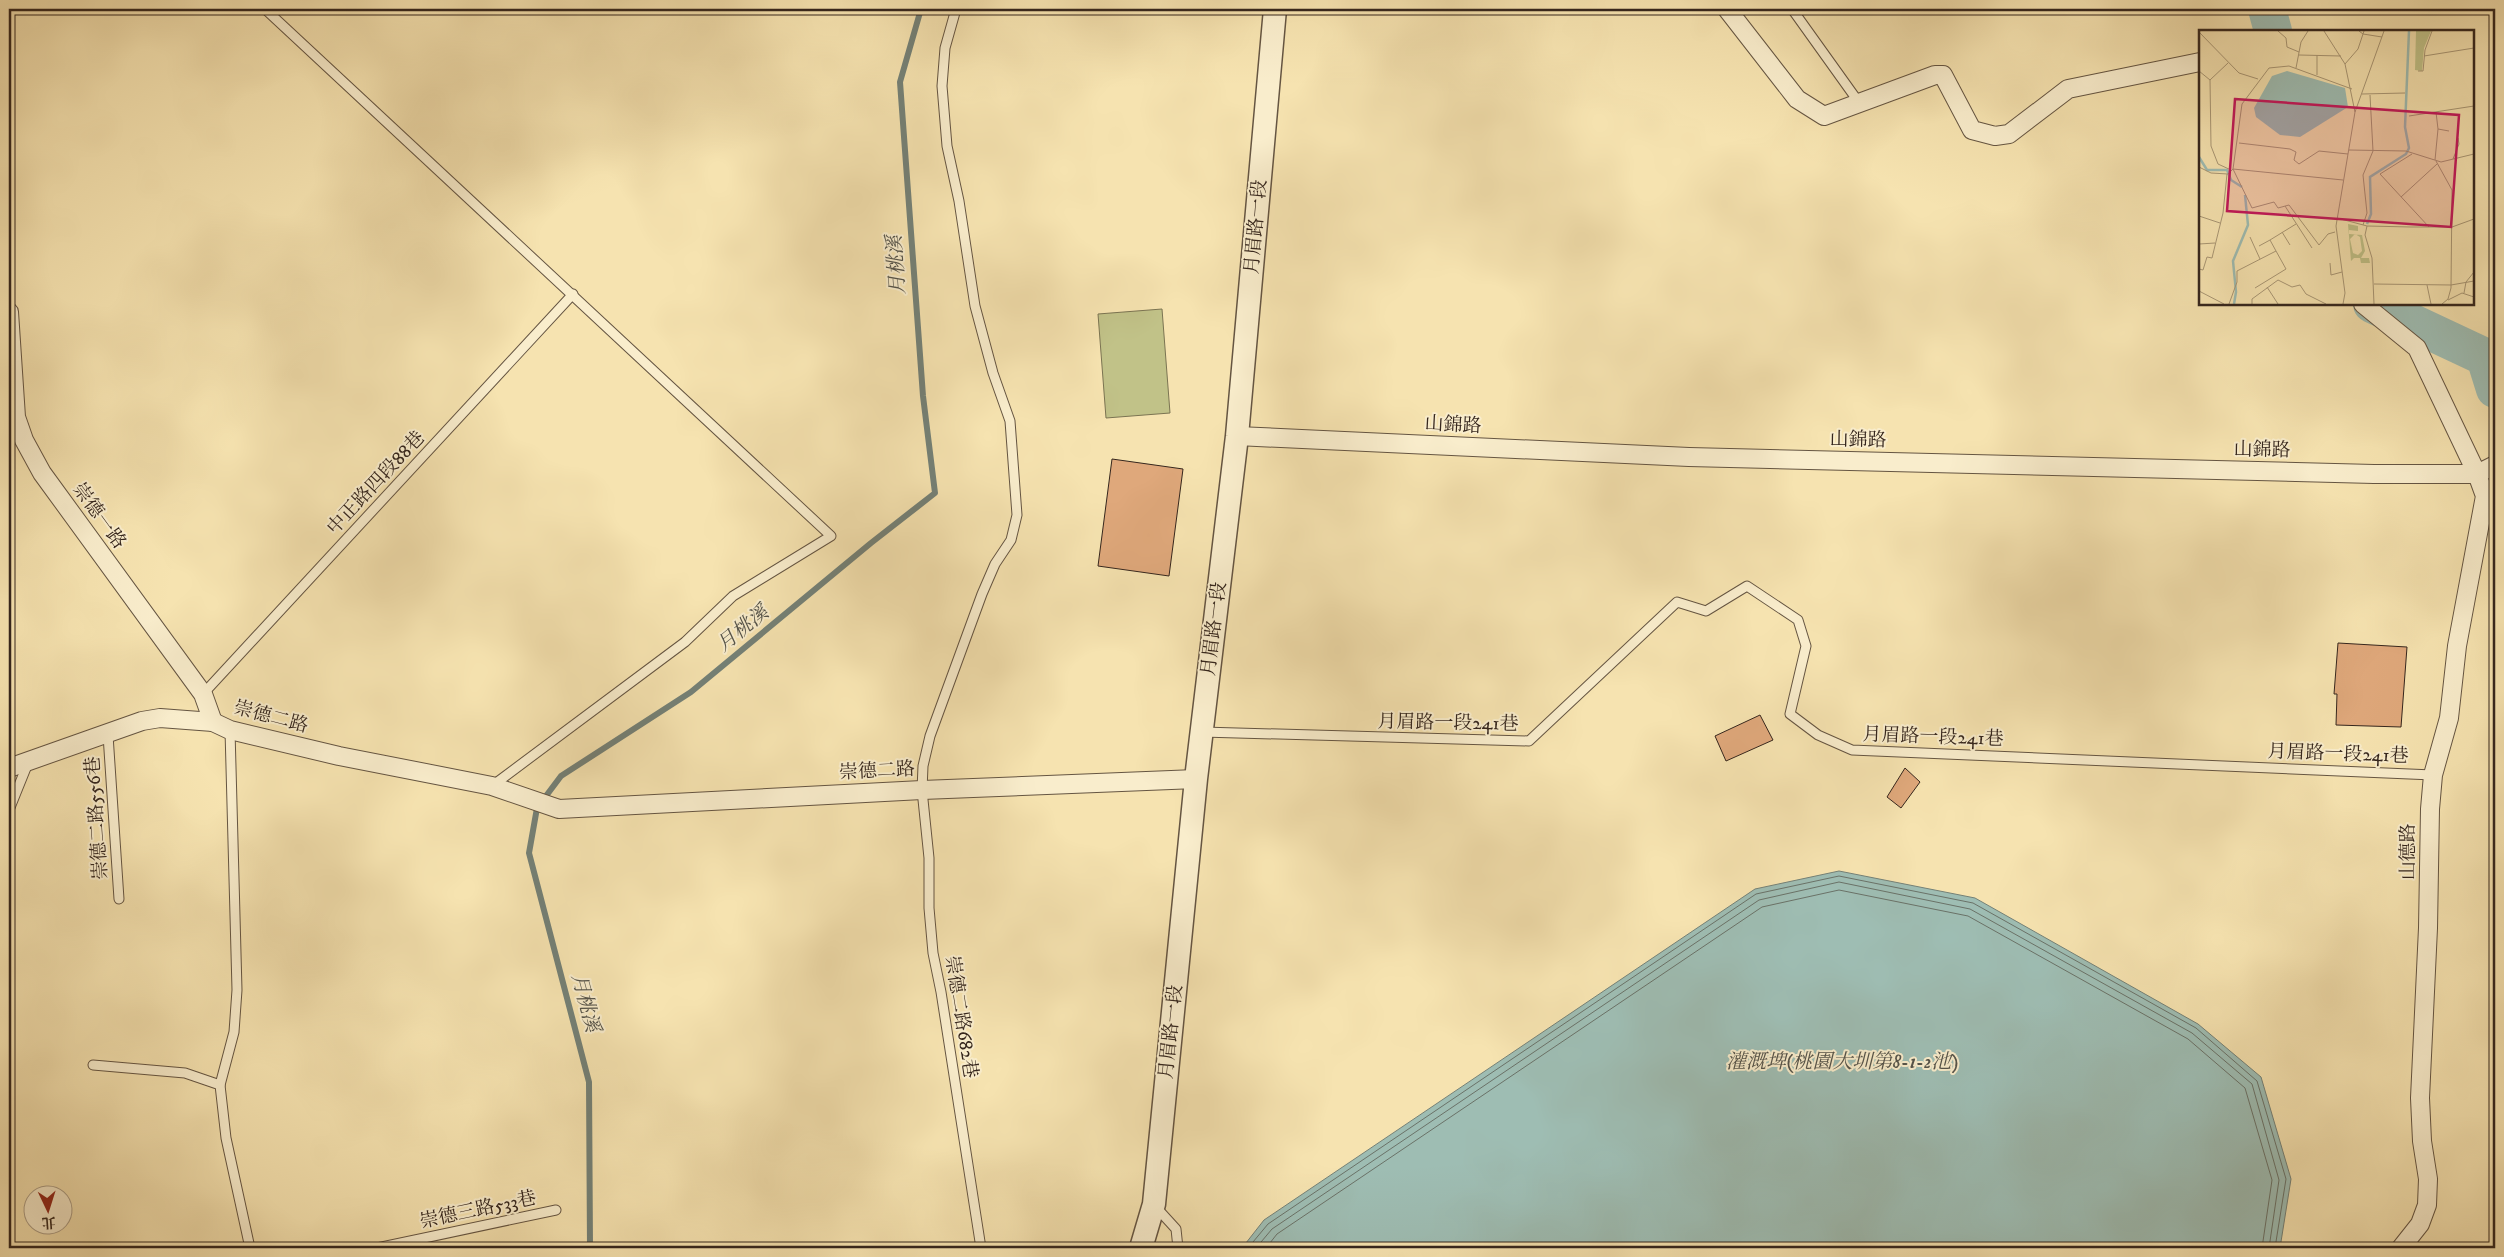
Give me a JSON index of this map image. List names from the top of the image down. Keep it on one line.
{"streets":{"street":["月眉路一段","山錦路","崇德一路","崇德二路","山德路"],"lane":["中正路四段88巷","月眉路一段241巷","崇德二路556巷","崇德二路682巷","崇德三路533巷"]},"crossings":[["月眉路一段","山錦路"],["月眉路一段","崇德二路"],["月眉路一段","月眉路一段241巷"],["山錦路","山德路"],["中正路四段88巷","崇德一路"],["崇德一路","崇德二路"],["崇德二路","崇德二路556巷"],["崇德二路","崇德二路682巷"],["月眉路一段241巷","山德路"]],"water":["月桃溪","灌溉埤(桃園大圳第8-1-2池)"],"north":"bottom"}
